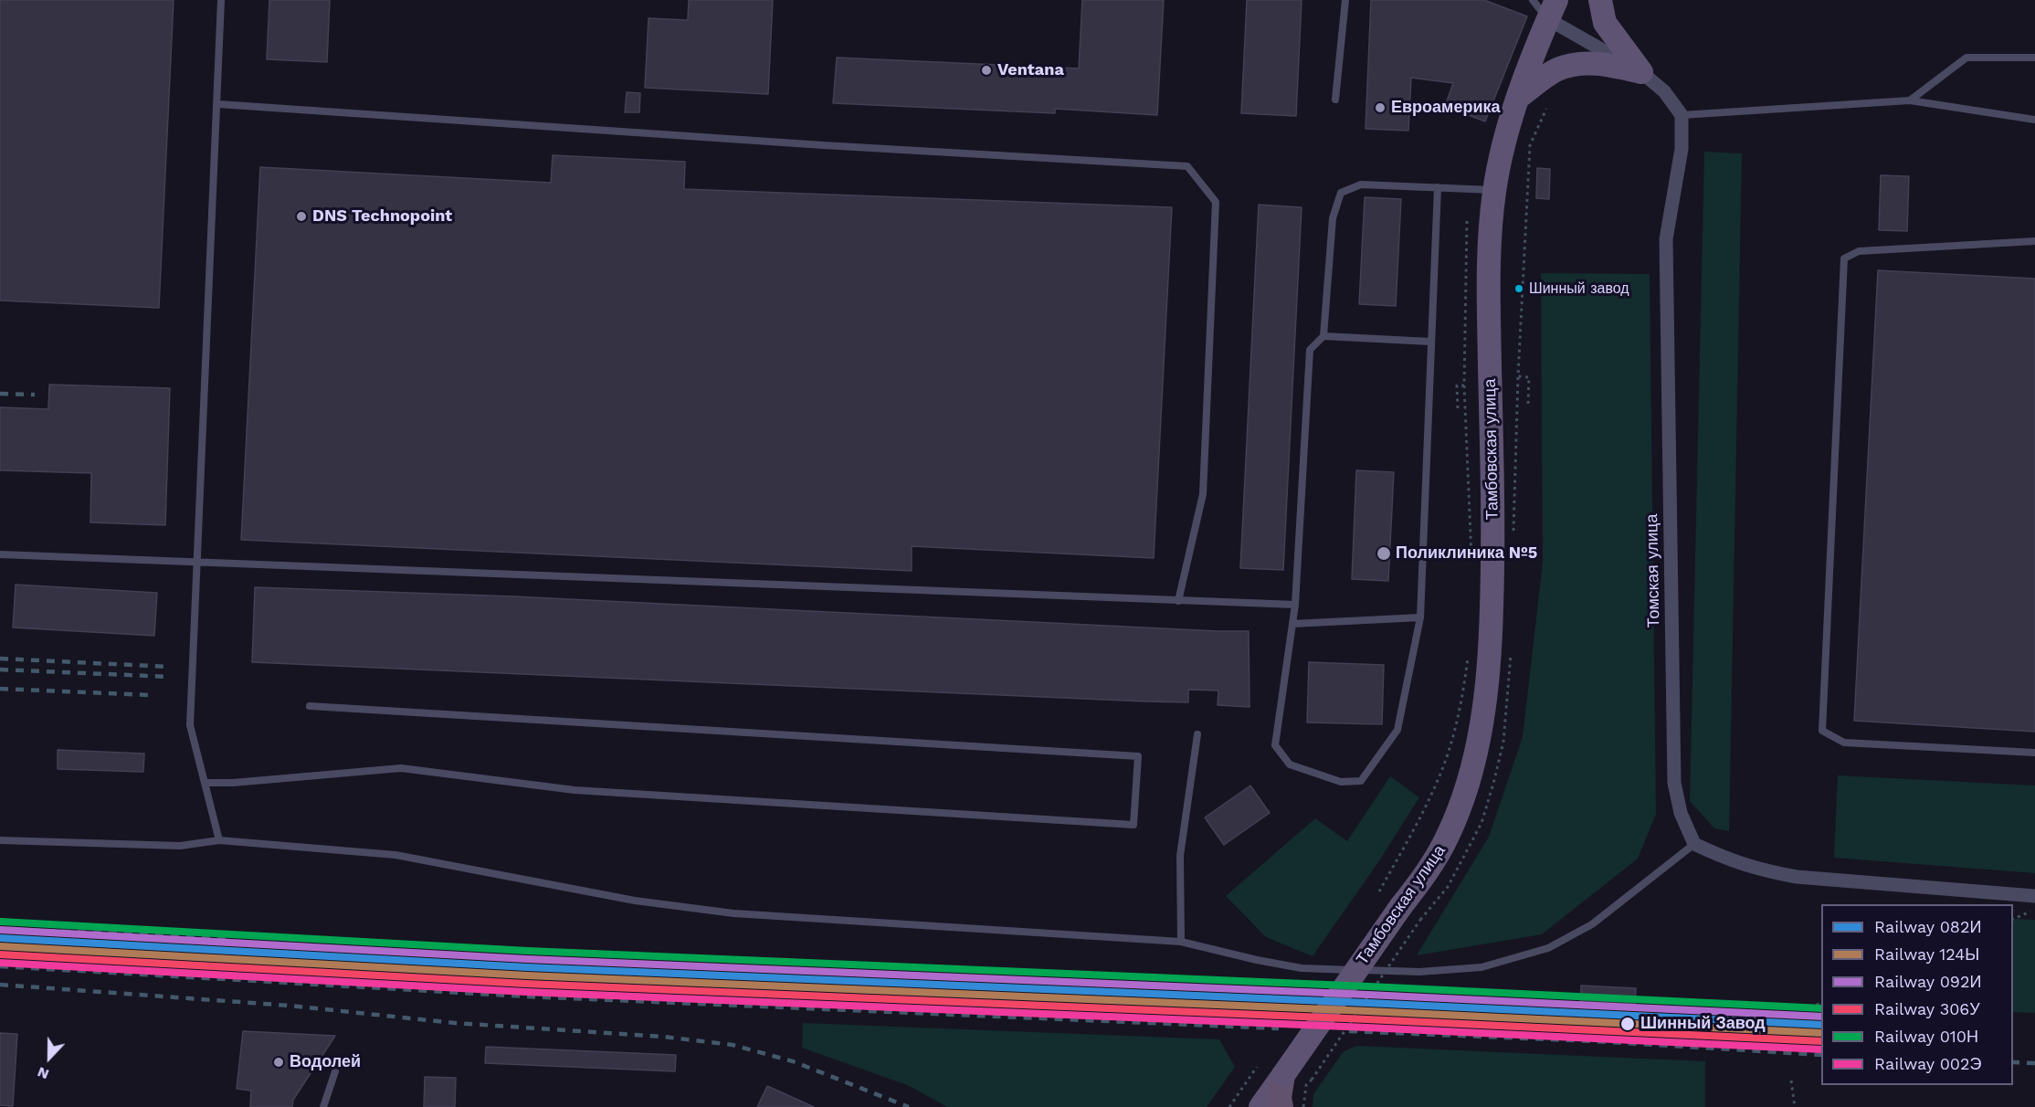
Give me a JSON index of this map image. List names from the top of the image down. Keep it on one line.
{"streets":{"main road":["Тамбовская улица"],"street":["Томская улица"]},"places":["Ventana","Евроамерика","DNS Technopoint","Шинный завод","Поликлиника №5","Шинный Завод","Водолей"],"lines":["rail line 010Н","rail line 092И","rail line 082И","rail line 124Ы","rail line 306У","rail line 002Э"],"legend":["Railway 082И","Railway 124Ы","Railway 092И","Railway 306У","Railway 010Н","Railway 002Э"],"north":"bottom"}
